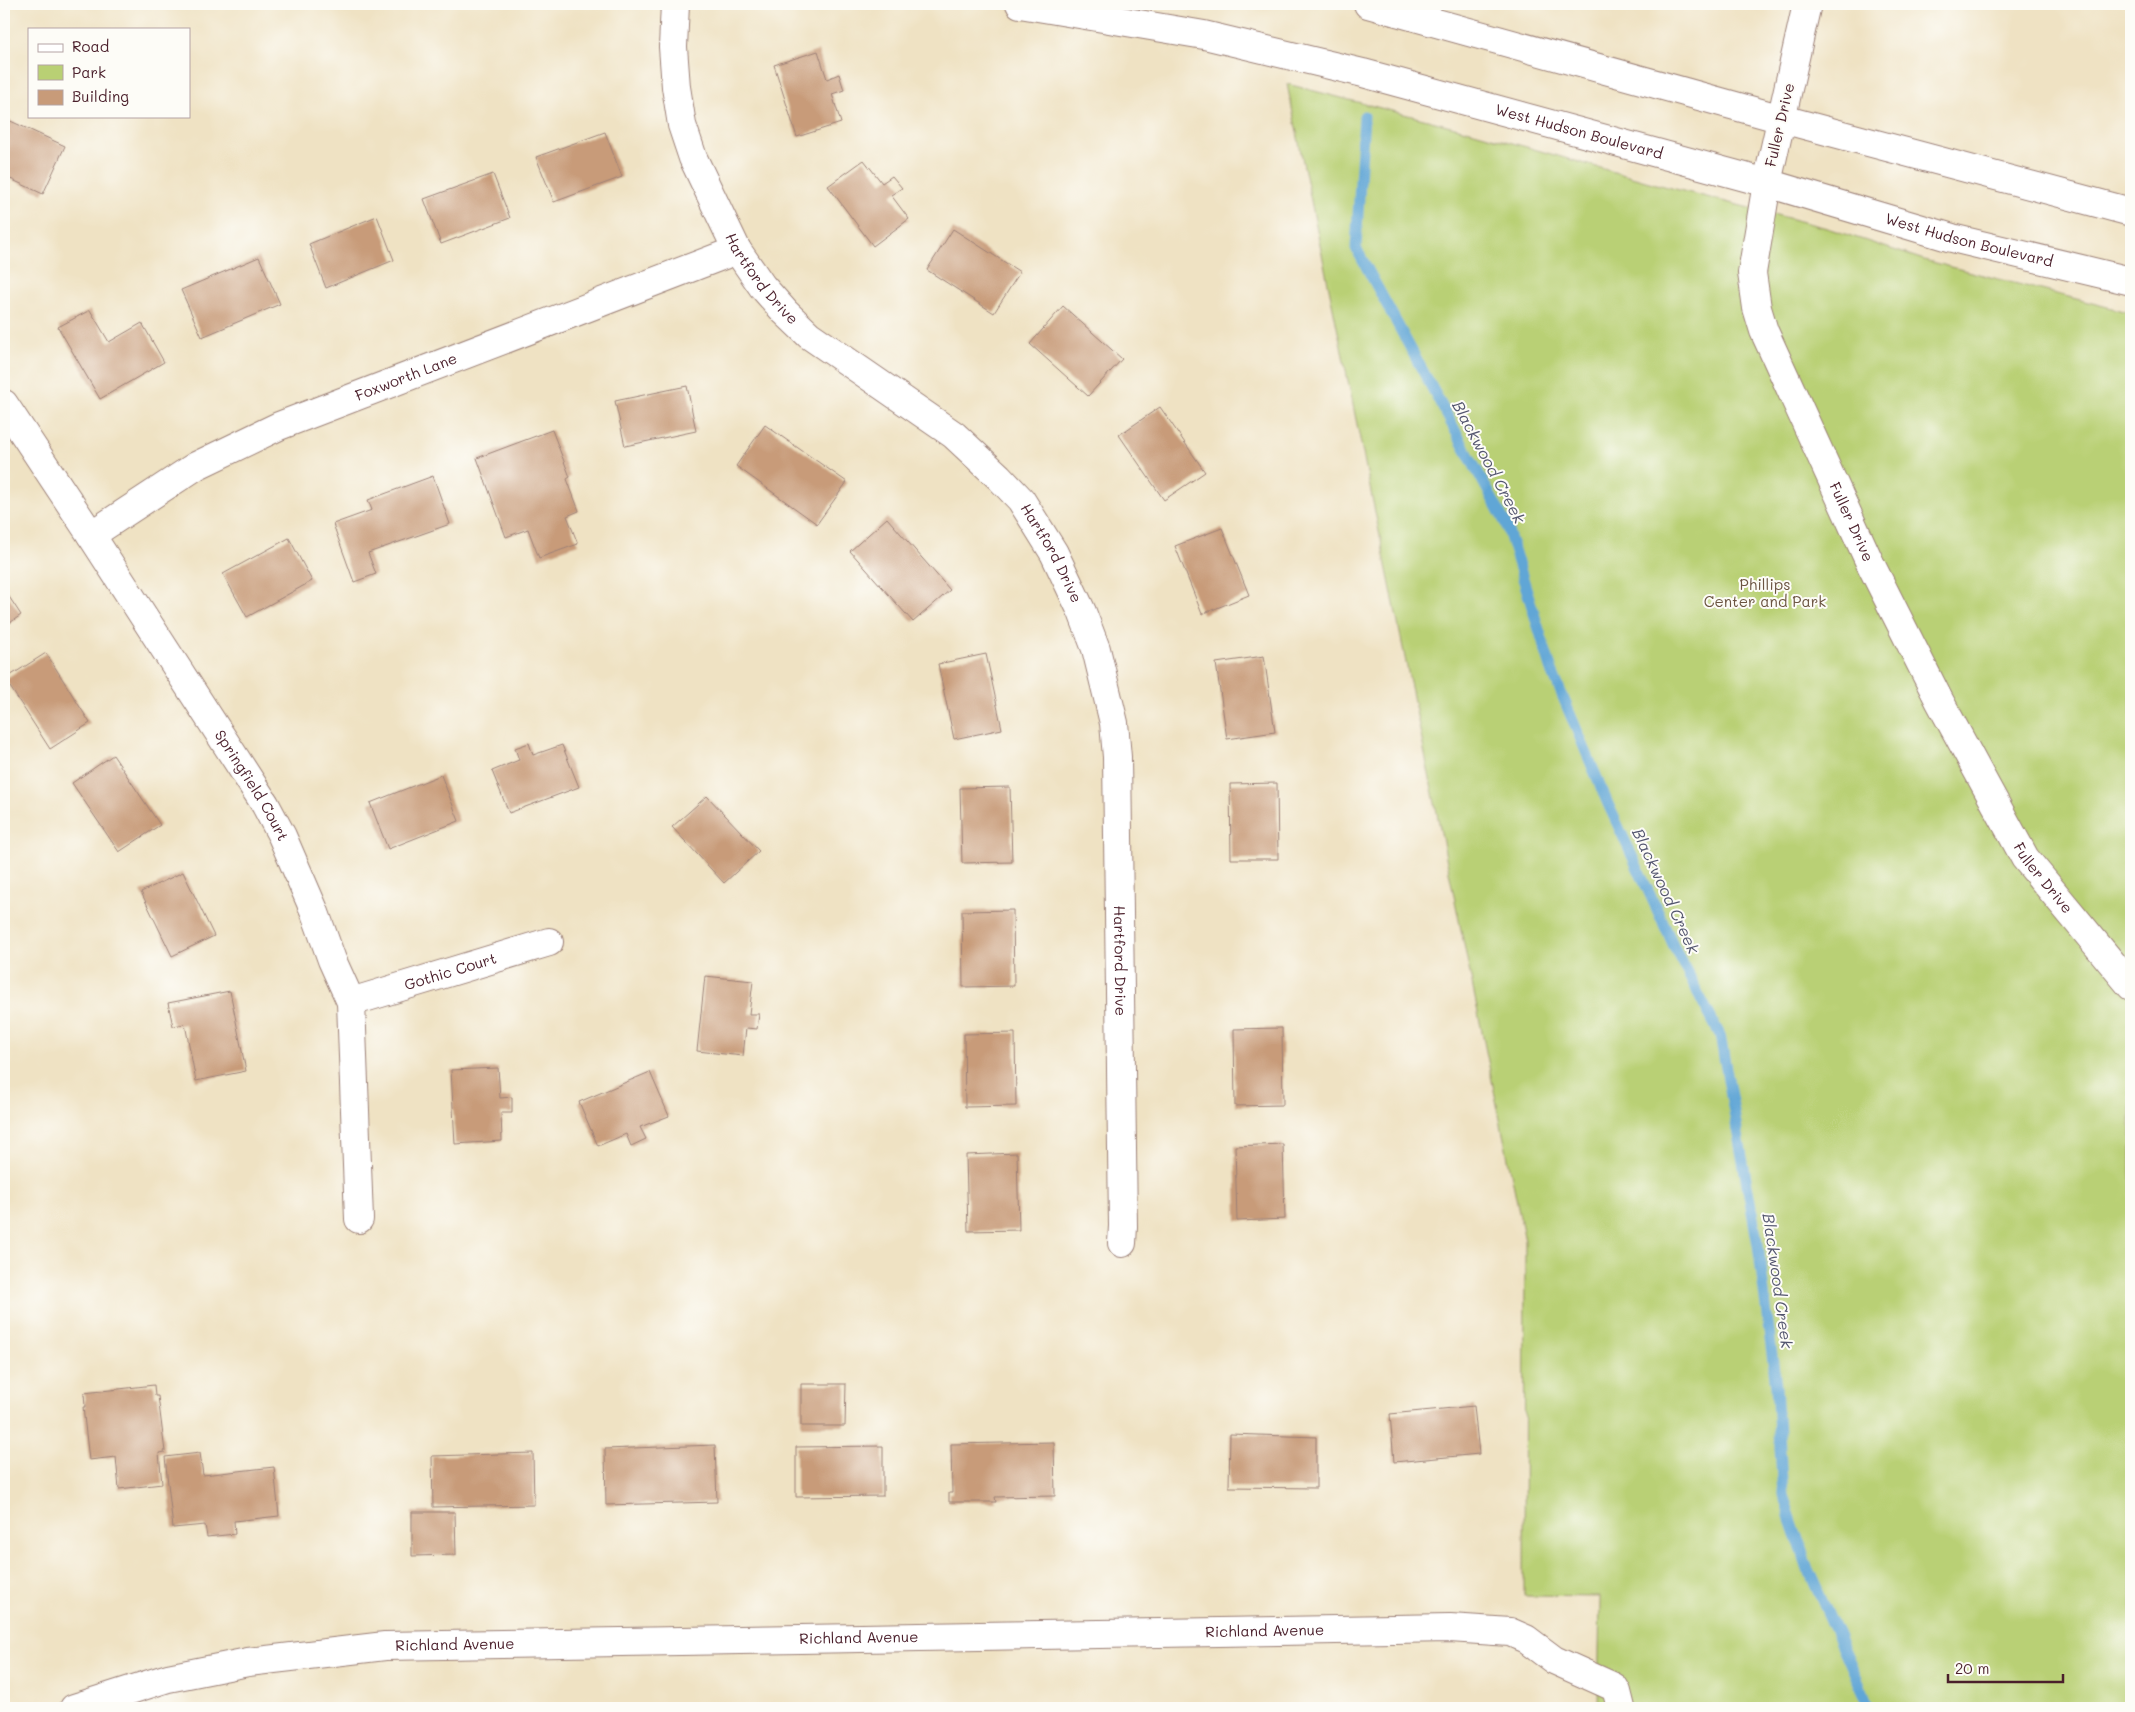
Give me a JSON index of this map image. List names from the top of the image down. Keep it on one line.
{"streets":{"street":["Fuller Drive","West Hudson Boulevard","Hartford Drive","Foxworth Lane","Springfield Court","Gothic Court","Richland Avenue"]},"crossings":[["Fuller Drive","West Hudson Boulevard"],["Hartford Drive","Foxworth Lane"],["Foxworth Lane","Springfield Court"],["Springfield Court","Gothic Court"]],"water":["Blackwood Creek"],"parks":["Phillips Center and Park"],"legend":["Road","Park","Building"],"scale_bar":"20 m"}
